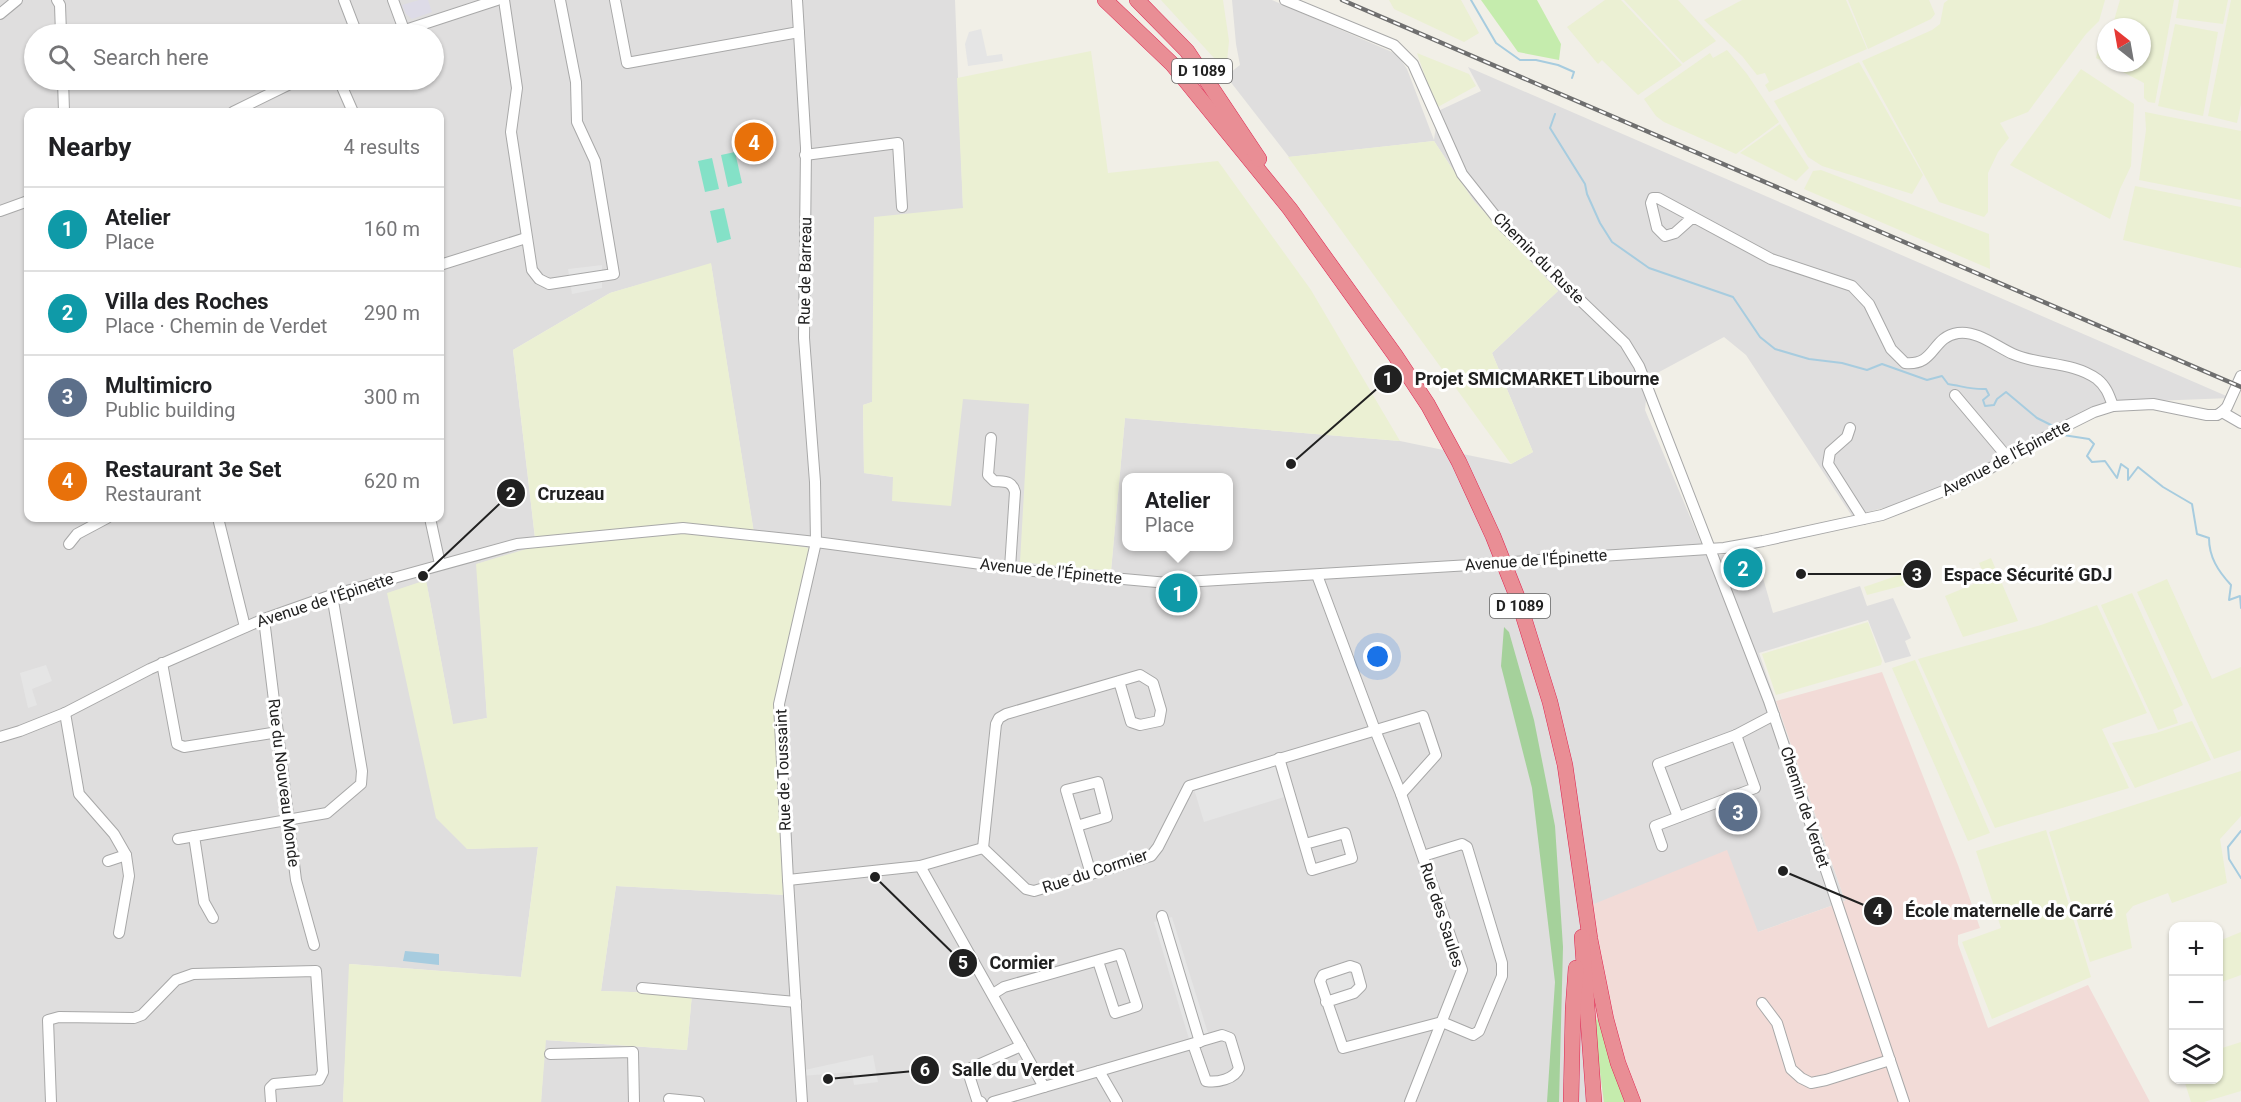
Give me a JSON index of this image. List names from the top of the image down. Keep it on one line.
{"streets":{"highway":["D 1089"],"street":["Chemin du Ruste","Rue de Barreau","Avenue de l'Épinette","Rue de Toussaint","Rue du Nouveau Monde","Chemin de Verdet","Rue du Cormier","Rue des Saules"]},"crossings":[["Chemin du Ruste","Avenue de l'Épinette"],["Chemin du Ruste","Chemin de Verdet"],["Rue de Barreau","Avenue de l'Épinette"],["Rue de Barreau","Rue de Toussaint"],["Avenue de l'Épinette","Rue de Toussaint"],["Avenue de l'Épinette","Rue du Nouveau Monde"],["Avenue de l'Épinette","Chemin de Verdet"],["Avenue de l'Épinette","Rue des Saules"],["Rue du Cormier","Rue des Saules"]],"places":["Projet SMICMARKET Libourne","Espace Sécurité GDJ","Cruzeau","École maternelle de Carré","Cormier","Salle du Verdet"],"north":"top left","page":{"search":"Search here","heading":["Nearby","4 results"],"pins":["4","2","1","3"],"list":[{"mark":"1","name":"Atelier","note":"Place","value":"160 m"},{"mark":"2","name":"Villa des Roches","note":"Place · Chemin de Verdet","value":"290 m"},{"mark":"3","name":"Multimicro","note":"Public building","value":"300 m"},{"mark":"4","name":"Restaurant 3e Set","note":"Restaurant","value":"620 m"}],"popup":["Atelier","Place"],"map_buttons":["+","−"]}}
